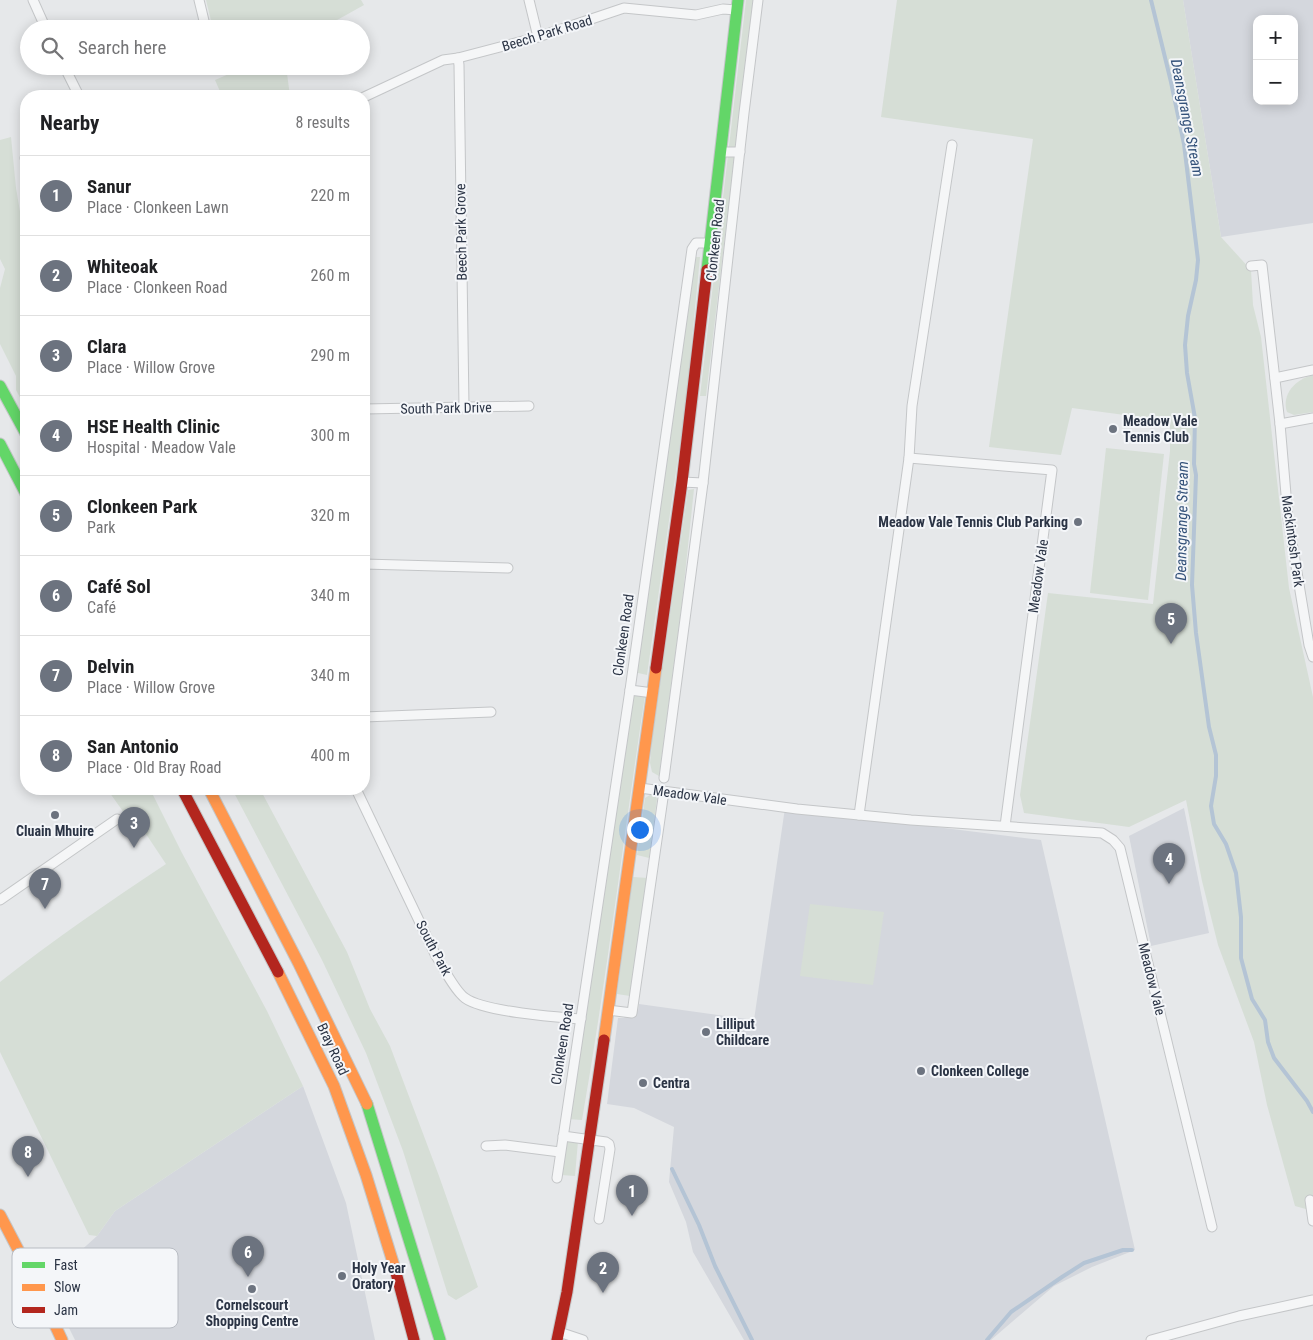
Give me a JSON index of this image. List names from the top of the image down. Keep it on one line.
{"streets":{"main road":["Clonkeen Road","Bray Road"],"street":["Beech Park Road","Beech Park Grove","South Park Drive","Mackintosh Park","Meadow Vale","South Park"]},"crossings":[["Beech Park Road","Beech Park Grove"],["Beech Park Road","Clonkeen Road"],["Beech Park Grove","South Park Drive"],["Clonkeen Road","Meadow Vale"],["Clonkeen Road","South Park"]],"water":["Deansgrange Stream"],"places":["Meadow Vale Tennis Club","Meadow Vale Tennis Club Parking","Cluain Mhuire","Lilliput Childcare","Clonkeen College","Centra","Holy Year Oratory","Cornelscourt Shopping Centre"],"legend":["Fast","Slow","Jam"],"page":{"map_buttons":["+","−"],"search":"Search here","heading":["Nearby","8 results"],"list":[{"mark":"1","name":"Sanur","note":"Place · Clonkeen Lawn","value":"220 m"},{"mark":"2","name":"Whiteoak","note":"Place · Clonkeen Road","value":"260 m"},{"mark":"3","name":"Clara","note":"Place · Willow Grove","value":"290 m"},{"mark":"4","name":"HSE Health Clinic","note":"Hospital · Meadow Vale","value":"300 m"},{"mark":"5","name":"Clonkeen Park","note":"Park","value":"320 m"},{"mark":"6","name":"Café Sol","note":"Café","value":"340 m"},{"mark":"7","name":"Delvin","note":"Place · Willow Grove","value":"340 m"},{"mark":"8","name":"San Antonio","note":"Place · Old Bray Road","value":"400 m"}],"pins":["5","3","4","7","8","1","6","2"]}}
